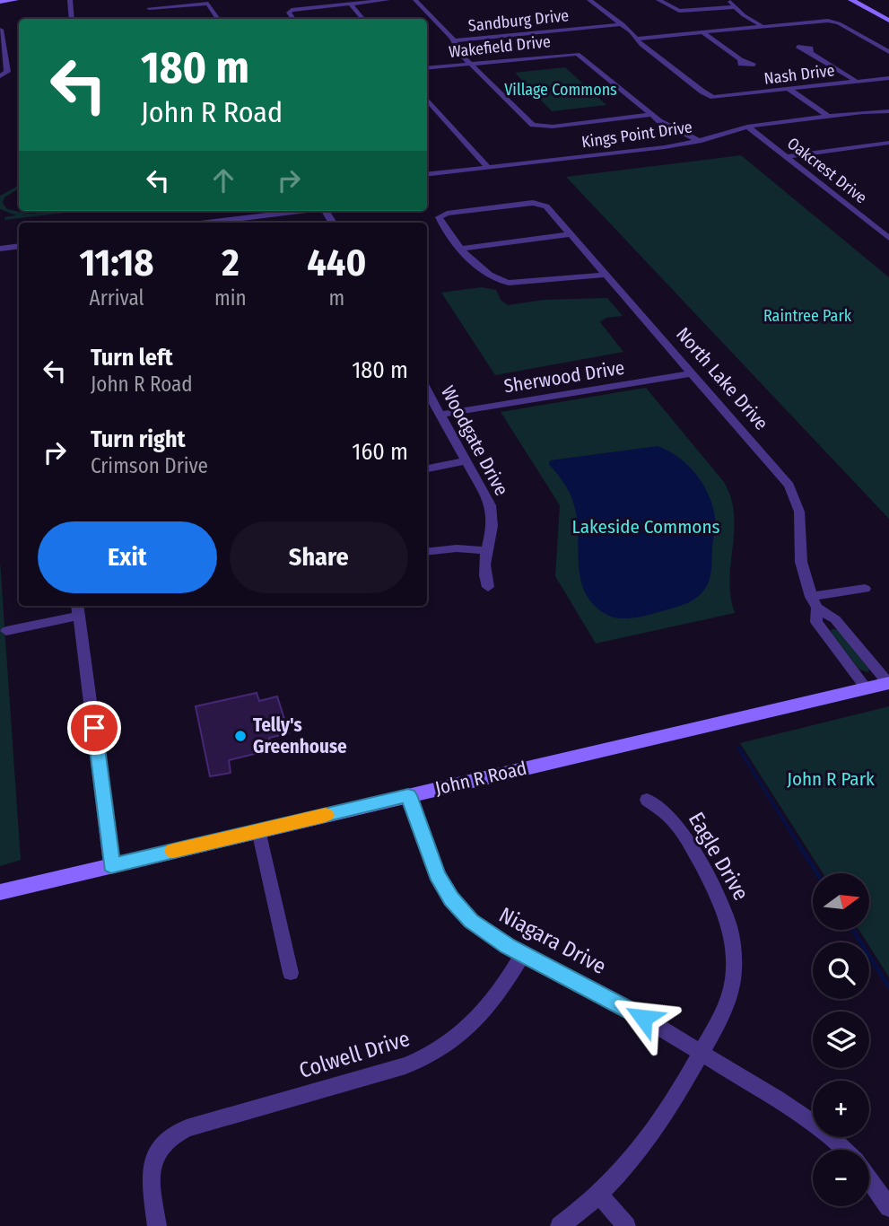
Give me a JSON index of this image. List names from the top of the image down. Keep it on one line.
{"streets":{"main road":["John R Road"],"street":["Sandburg Drive","Wakefield Drive","Nash Drive","Kings Point Drive","Oakcrest Drive","Sherwood Drive","North Lake Drive","Woodgate Drive","Eagle Drive","Niagara Drive","Colwell Drive"]},"crossings":[["Kings Point Drive","Oakcrest Drive"],["Sherwood Drive","North Lake Drive"],["Sherwood Drive","Woodgate Drive"],["North Lake Drive","John R Road"],["John R Road","Niagara Drive"],["Eagle Drive","Niagara Drive"],["Niagara Drive","Colwell Drive"]],"parks":["Village Commons","Raintree Park","Lakeside Commons","John R Park"],"places":["Telly's Greenhouse"],"north":"right","page":{"turn":["180 m","John R Road"],"eta":["11:18","Arrival","2","min","440","m"],"list":[{"name":"Turn left","note":"John R Road","value":"180 m"},{"name":"Turn right","note":"Crimson Drive","value":"160 m"}],"buttons":["Exit","Share"],"map_buttons":["+","−"]}}
